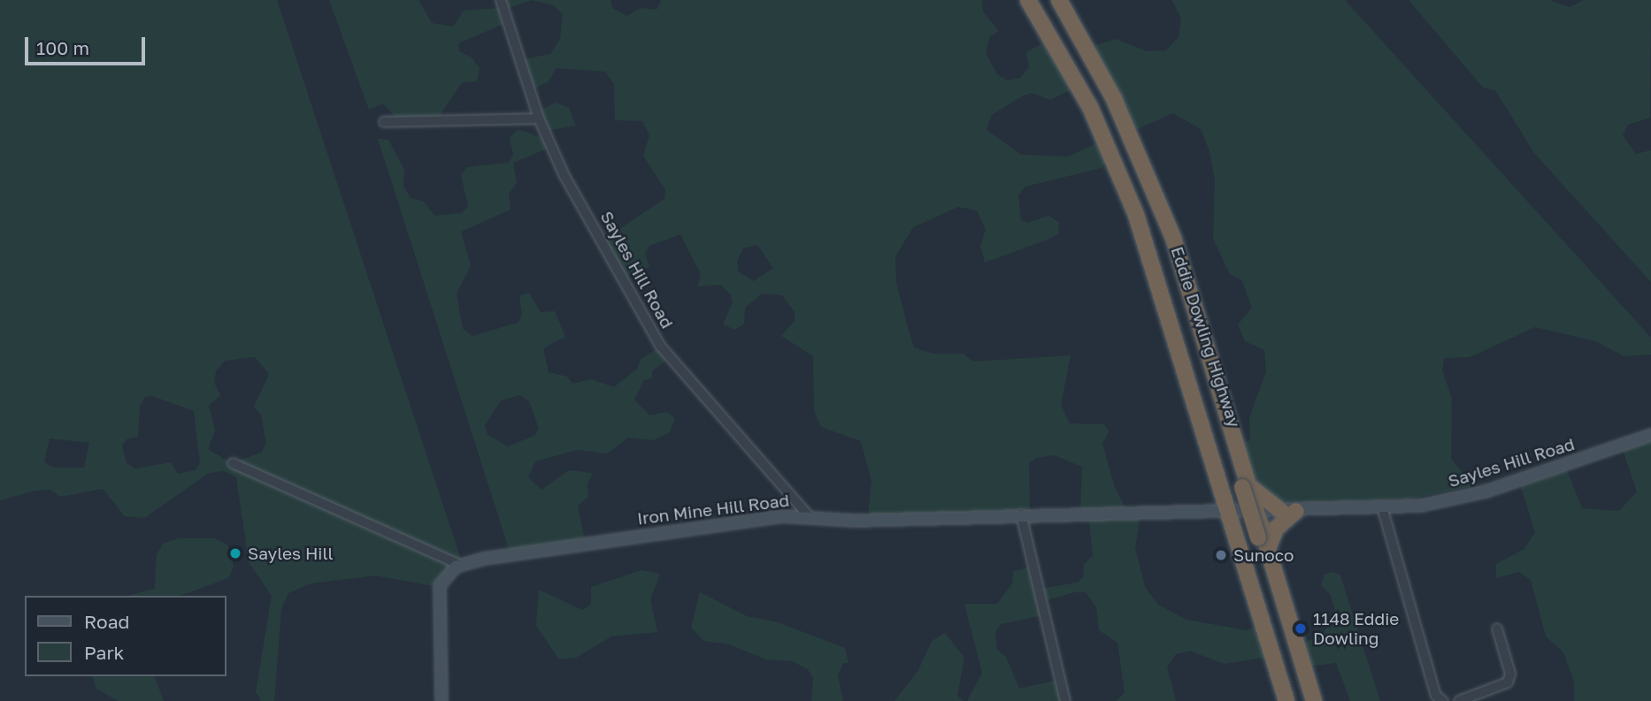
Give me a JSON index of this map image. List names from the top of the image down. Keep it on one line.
{"streets":{"highway":["Eddie Dowling Highway"],"street":["Sayles Hill Road","Iron Mine Hill Road"]},"crossings":[["Sayles Hill Road","Iron Mine Hill Road"]],"places":["Sayles Hill","Sunoco","1148 Eddie Dowling"],"legend":["Road","Park"],"scale_bar":"100 m"}
